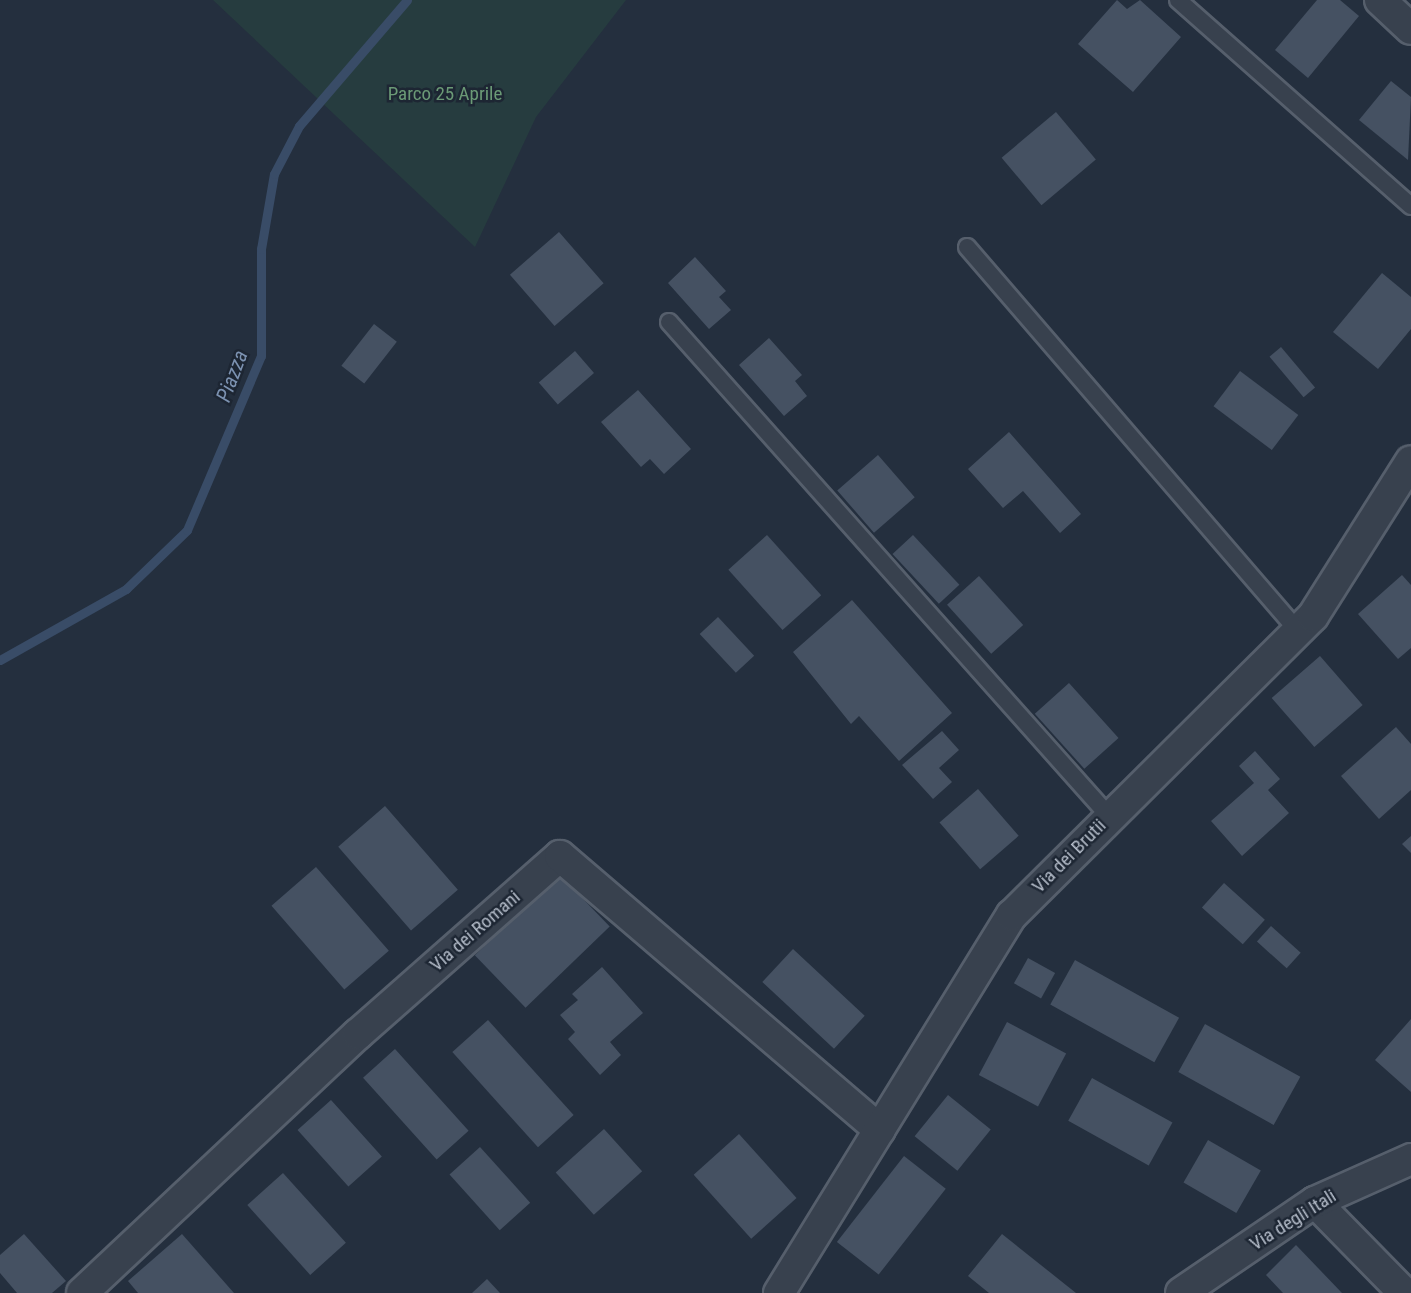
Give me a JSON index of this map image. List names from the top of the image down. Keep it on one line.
{"streets":{"street":["Via dei Brutii","Via dei Romani","Via degli Itali"]},"crossings":[["Via dei Brutii","Via dei Romani"]],"water":["Piazza"],"parks":["Parco 25 Aprile"]}
